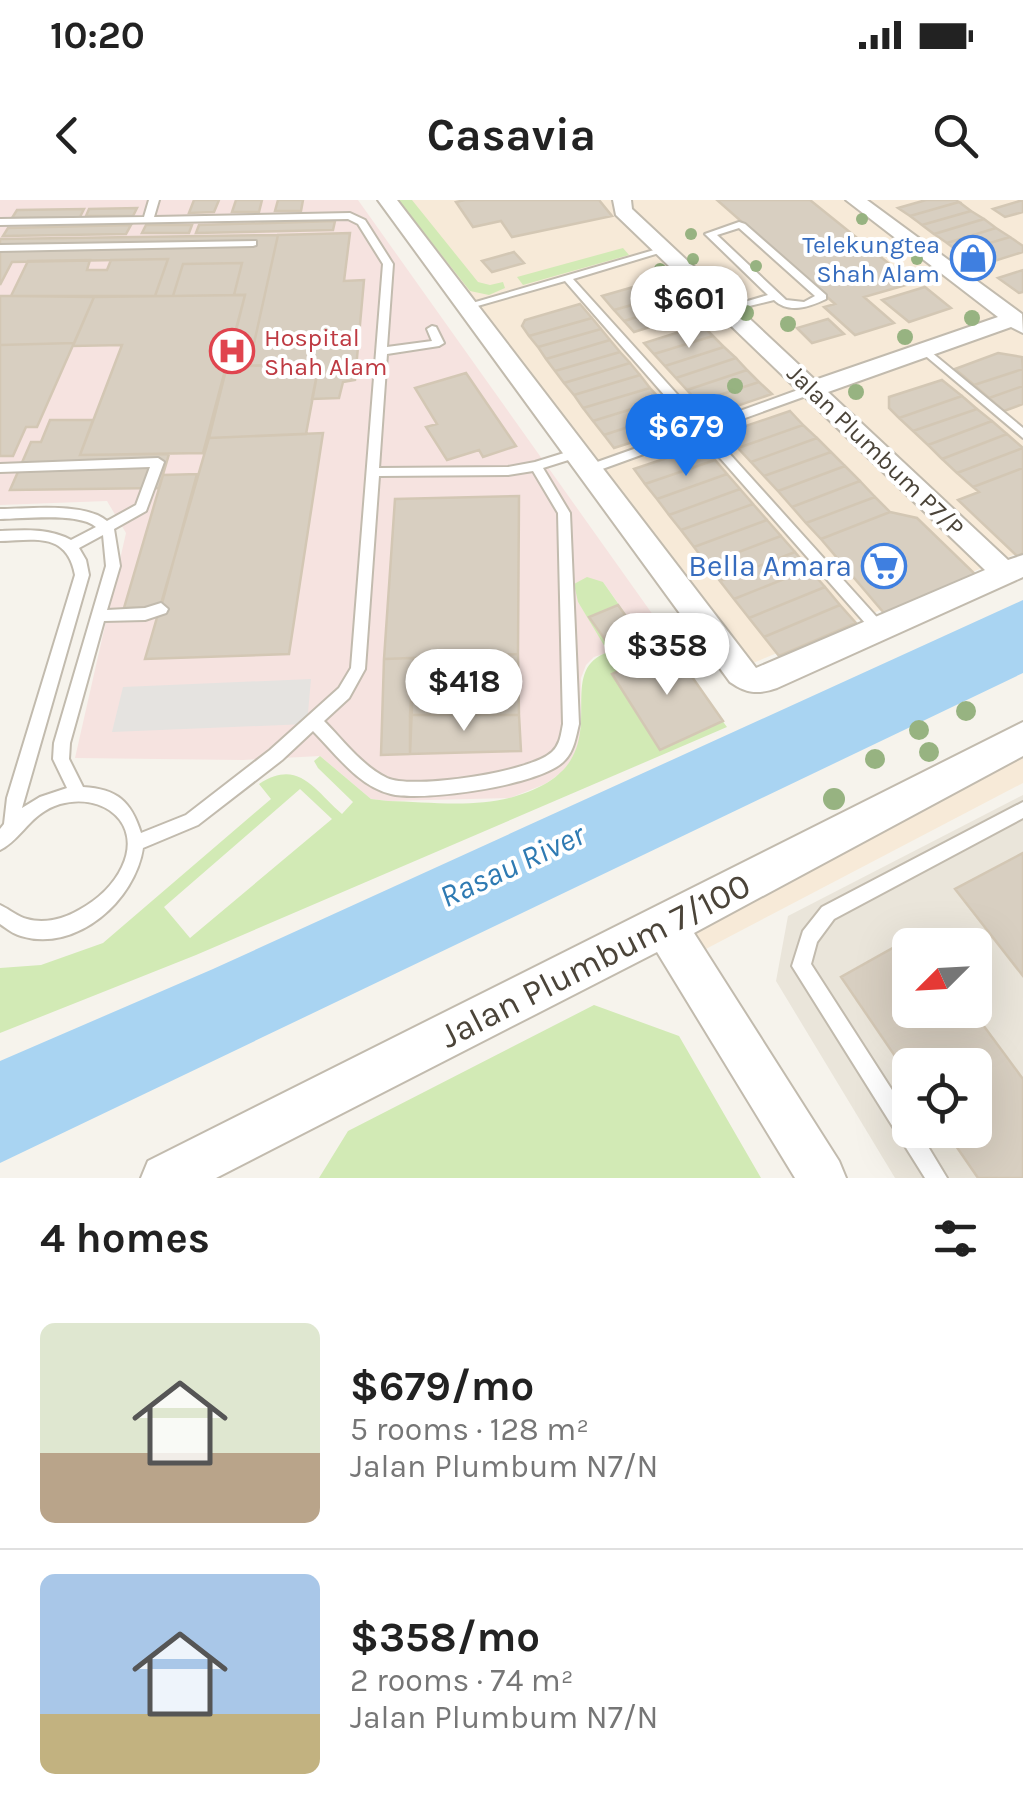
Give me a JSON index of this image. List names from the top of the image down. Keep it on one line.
{"streets":{"street":["Jalan Plumbum P7/P","Jalan Plumbum 7/100"]},"water":["Rasau River"],"places":{"shop":["Telekungtea Shah Alam"],"hospital":["Hospital Shah Alam"],"supermarket":["Bella Amara"]},"north":"bottom left","page":{"status":"10:20","header":"Casavia","price":["$601","$679","$358","$418"],"heading":"4 homes","list":[{"name":"$679/mo","note":"5 rooms · 128 m² · Jalan Plumbum N7/N"},{"name":"$358/mo","note":"2 rooms · 74 m² · Jalan Plumbum N7/N"}]}}
